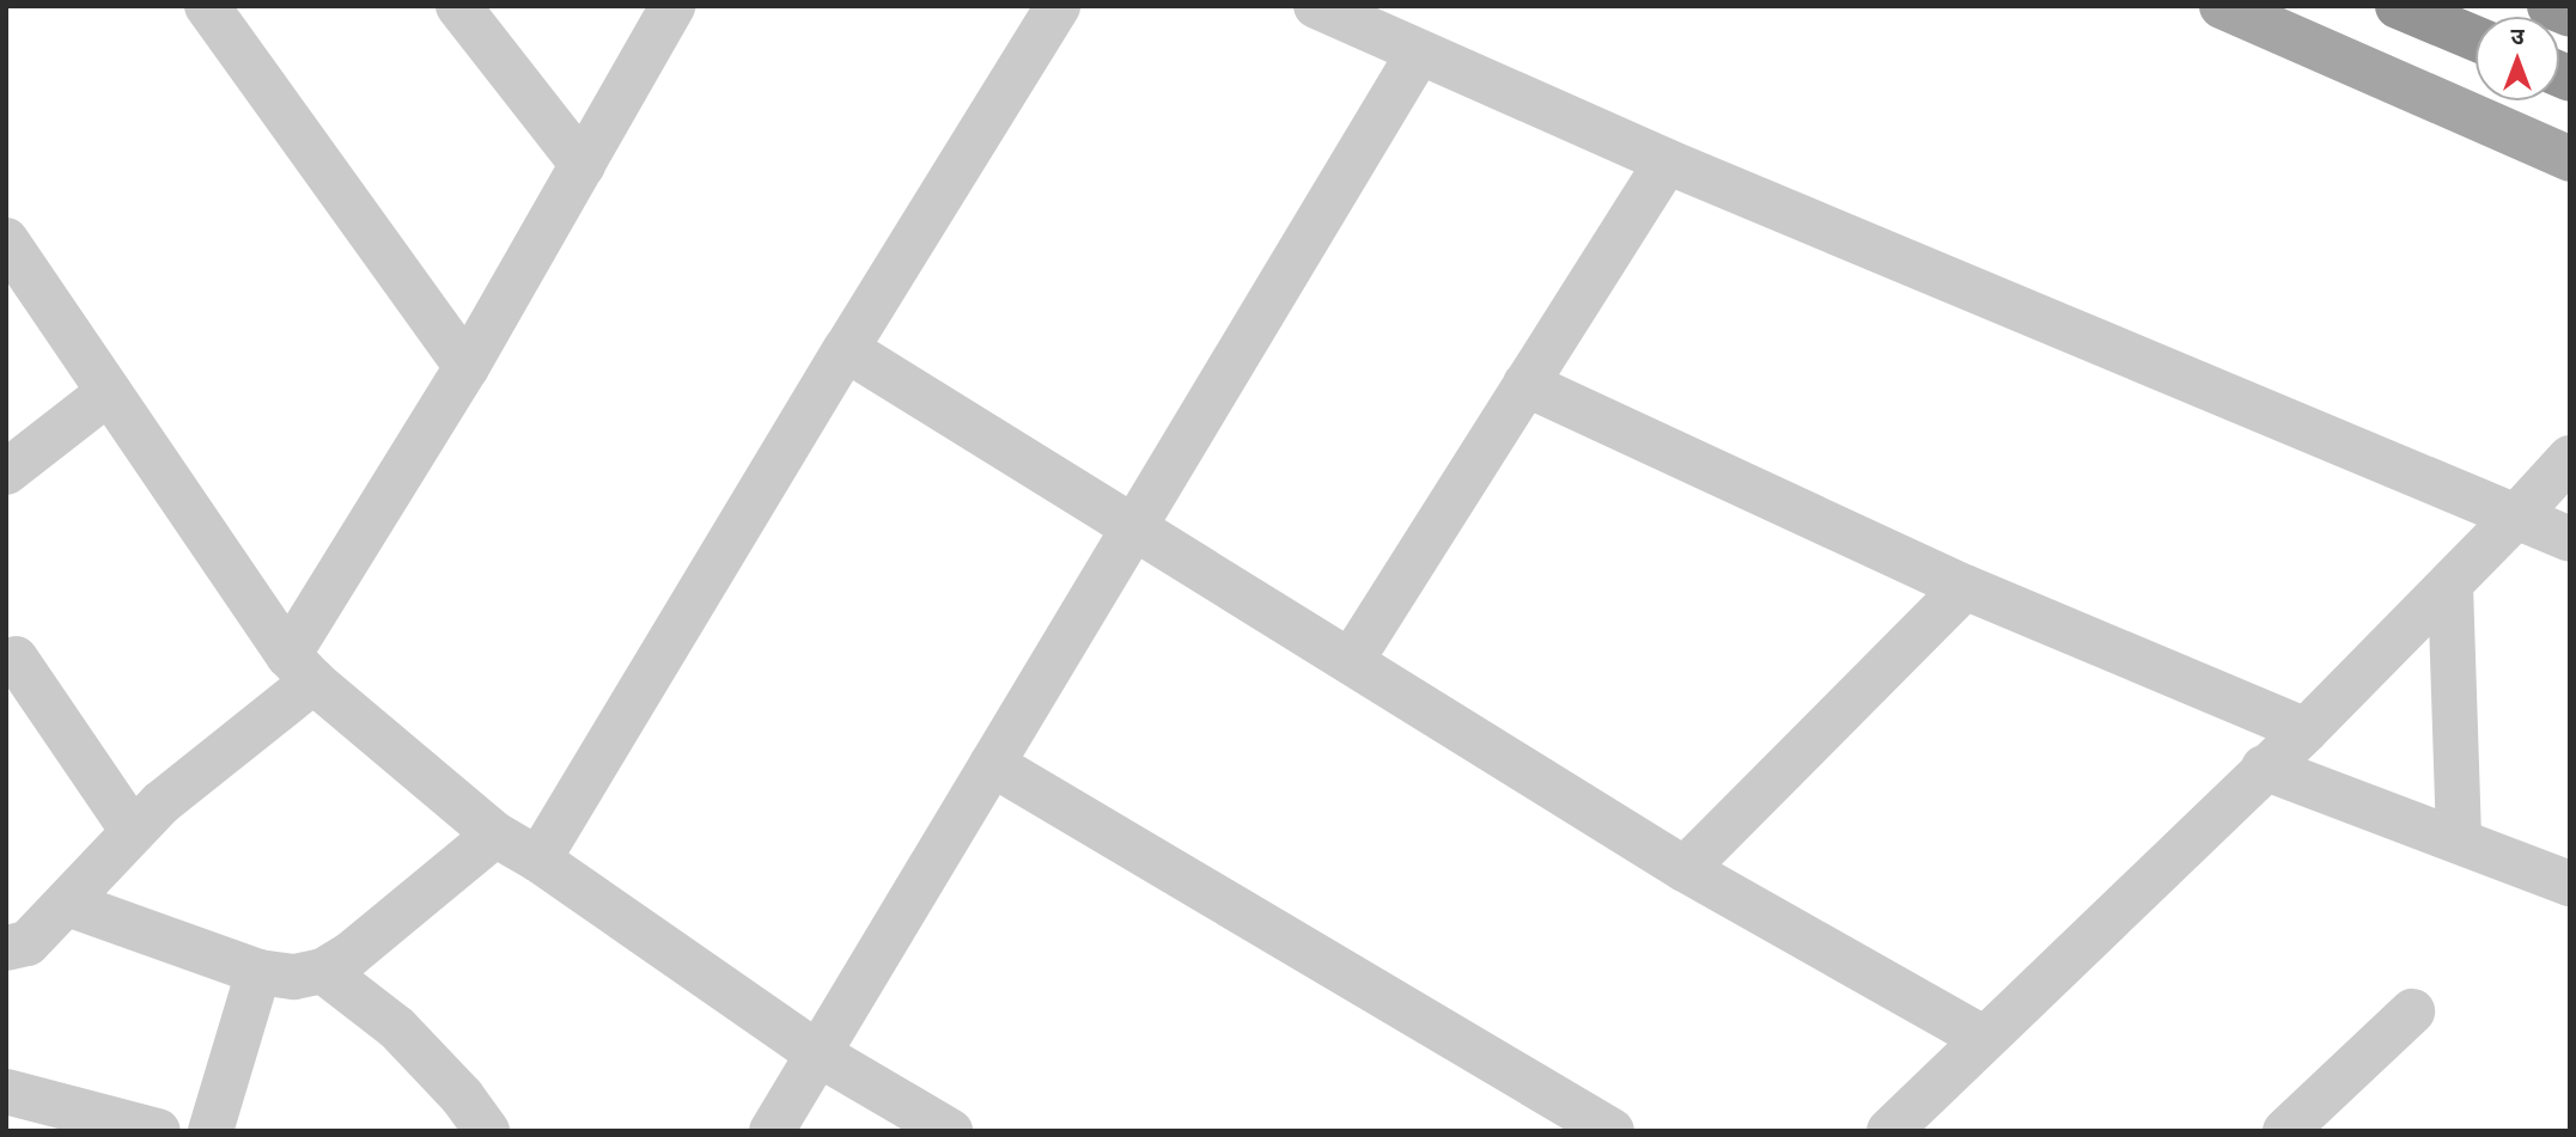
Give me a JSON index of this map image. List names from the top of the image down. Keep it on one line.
{"north":"top"}
